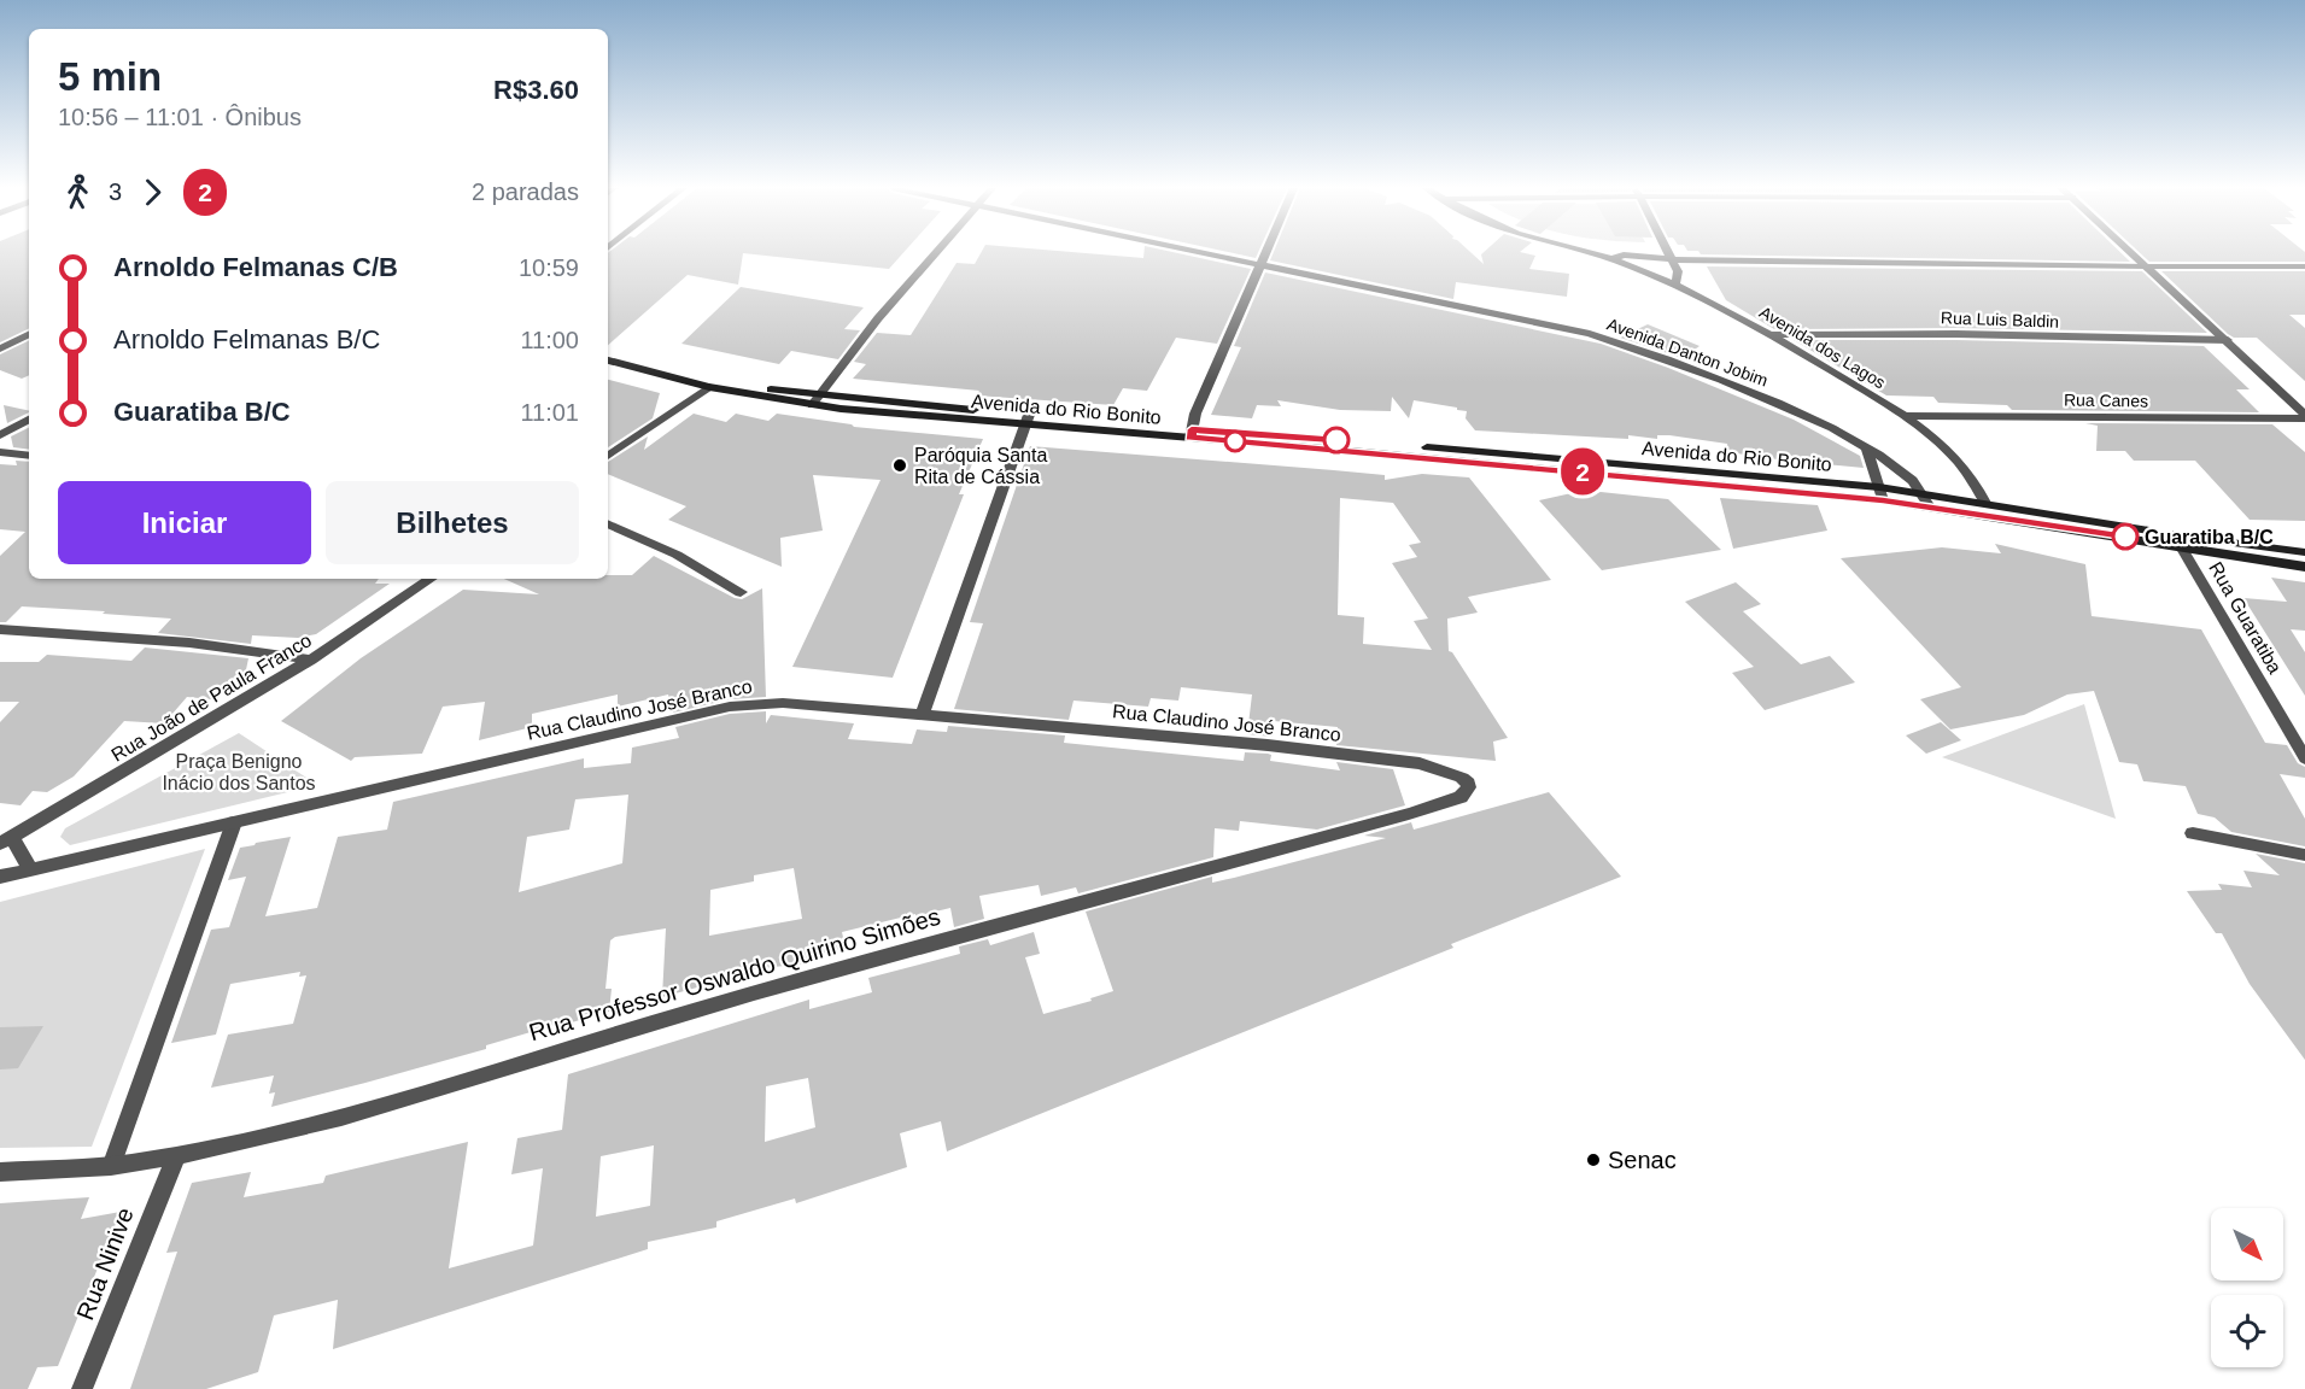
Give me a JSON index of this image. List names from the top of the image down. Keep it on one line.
{"streets":{"main road":["Avenida do Rio Bonito"],"street":["Rua Luis Baldin","Avenida dos Lagos","Avenida Danton Jobim","Rua Canes","Rua Guaratiba","Rua João de Paula Franco","Rua Claudino José Branco","Rua Professor Oswaldo Quirino Simões","Rua Ninive"]},"crossings":[["Rua Luis Baldin","Avenida dos Lagos"],["Avenida dos Lagos","Rua Canes"],["Avenida dos Lagos","Avenida do Rio Bonito"],["Avenida Danton Jobim","Avenida do Rio Bonito"],["Avenida do Rio Bonito","Rua Guaratiba"],["Rua Claudino José Branco","Rua Professor Oswaldo Quirino Simões"],["Rua Professor Oswaldo Quirino Simões","Rua Ninive"]],"parks":["Praça Benigno Inácio dos Santos"],"places":["Paróquia Santa Rita de Cássia","Guaratiba B/C","Senac"],"lines":["bus line 2"],"north":"bottom right","page":{"on_map":"2","heading":["5 min","10:56 – 11:01 · Ônibus","R$3.60"],"legs":["3","2","2 paradas"],"list":[{"name":"Arnoldo Felmanas C/B","value":"10:59"},{"name":"Arnoldo Felmanas B/C","value":"11:00"},{"name":"Guaratiba B/C","value":"11:01"}],"buttons":["Iniciar","Bilhetes"]}}
